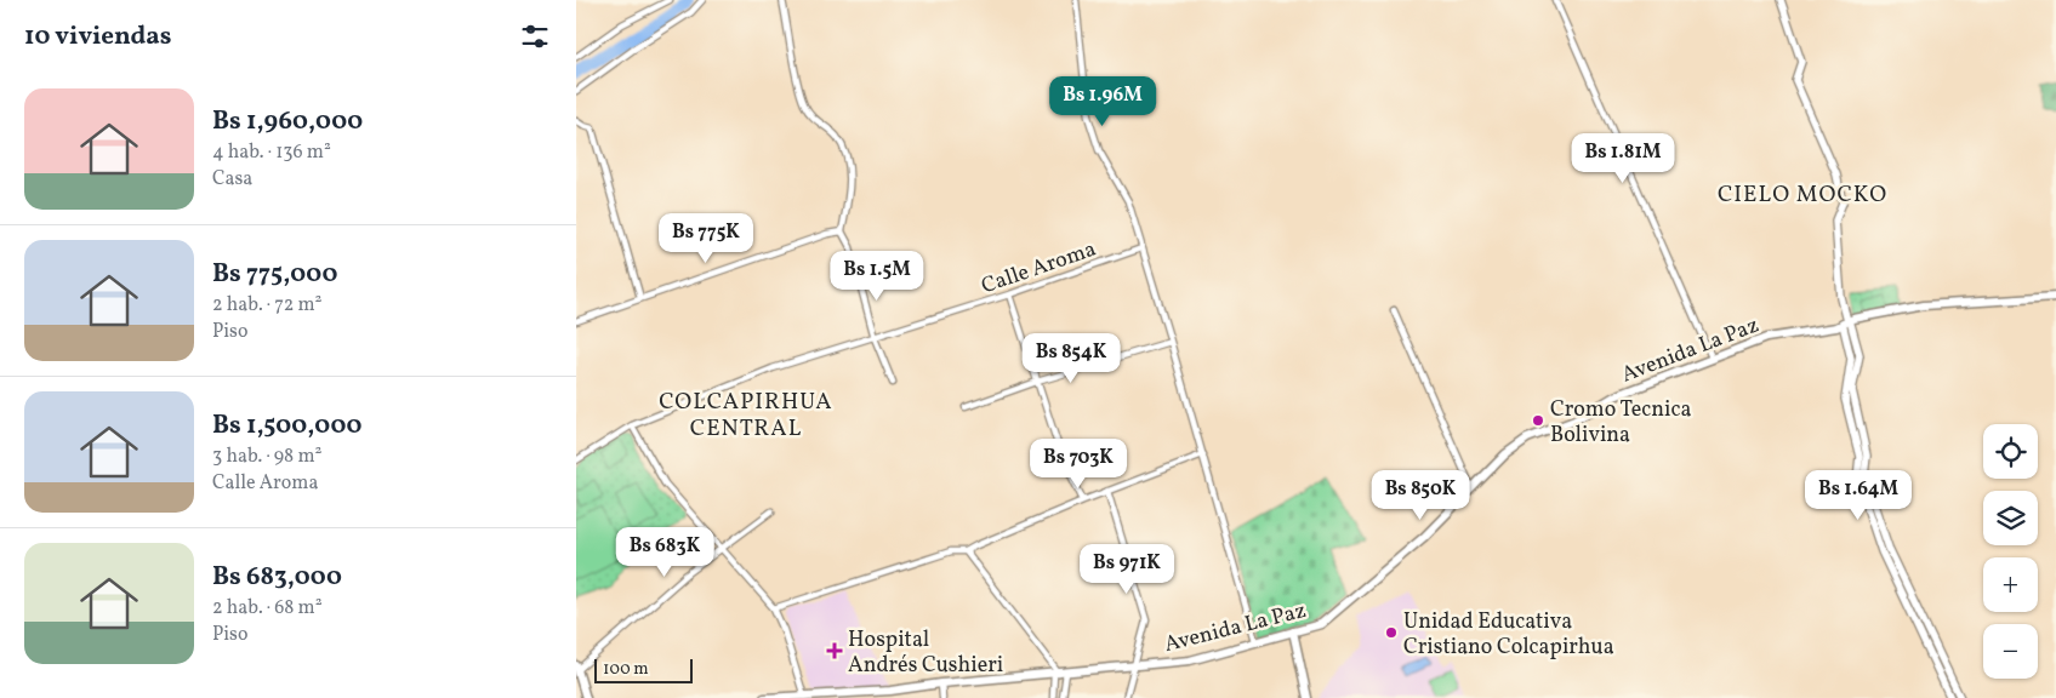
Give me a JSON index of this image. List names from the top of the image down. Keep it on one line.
{"streets":{"main road":["Avenida La Paz"],"street":["Calle Aroma"]},"districts":["CIELO MOCKO","COLCAPIRHUA CENTRAL"],"places":{"other":["Cromo Tecnica Bolivina","Unidad Educativa Cristiano Colcapirhua"],"health":["Hospital Andrés Cushieri"]},"scale_bar":"100 m","page":{"heading":"10 viviendas","list":[{"name":"Bs 1,960,000","note":"4 hab. · 136 m² · Casa"},{"name":"Bs 775,000","note":"2 hab. · 72 m² · Piso"},{"name":"Bs 1,500,000","note":"3 hab. · 98 m² · Calle Aroma"},{"name":"Bs 683,000","note":"2 hab. · 68 m² · Piso"}],"price":["Bs 1.96M","Bs 1.81M","Bs 775K","Bs 1.5M","Bs 854K","Bs 703K","Bs 850K","Bs 1.64M","Bs 683K","Bs 971K"],"map_buttons":["+","−"],"scale":"100 m"}}
